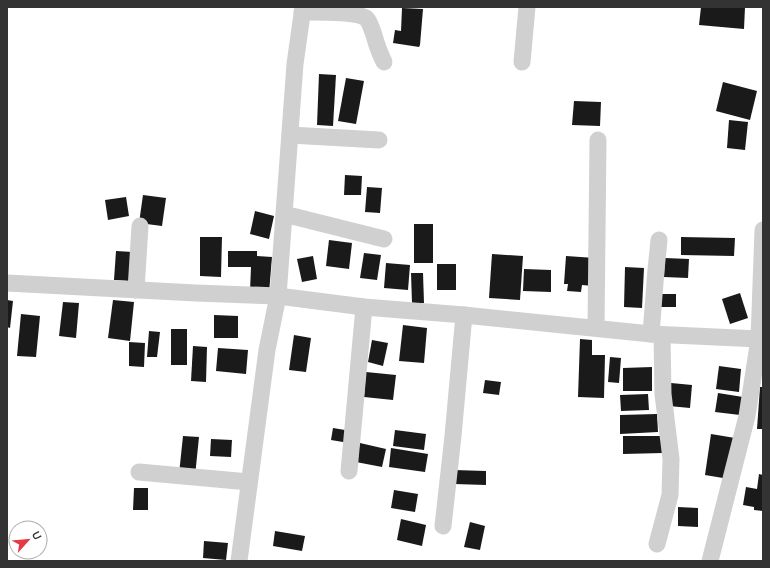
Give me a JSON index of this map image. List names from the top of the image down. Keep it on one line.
{"north":"top right"}
